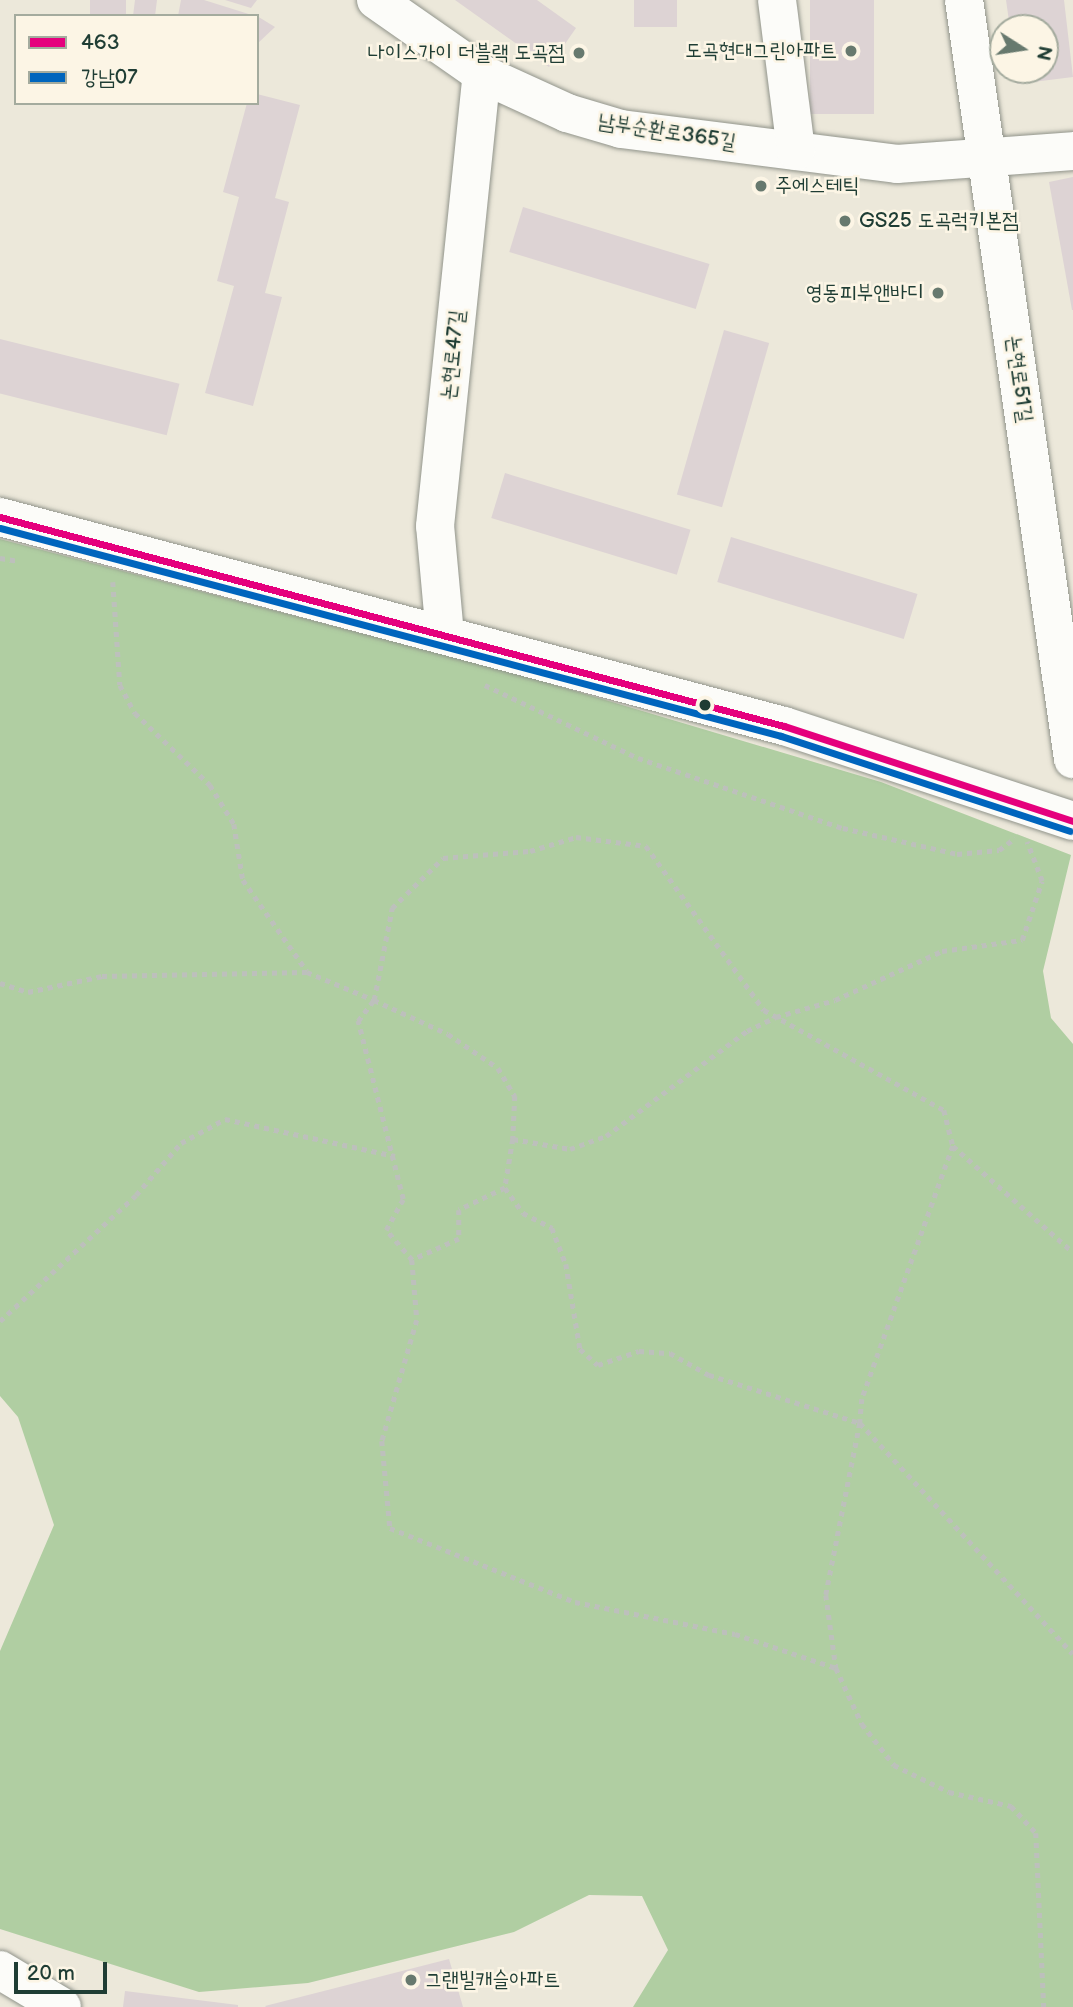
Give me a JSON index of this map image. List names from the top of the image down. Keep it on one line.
{"streets":{"street":["남부순환로365길","논현로47길","논현로51길"]},"crossings":[["남부순환로365길","논현로47길"],["남부순환로365길","논현로51길"]],"places":["도곡현대그린아파트","나이스가이 더블랙 도곡점","주에스테틱","GS25 도곡럭키본점","영동피부앤바디","그랜빌캐슬아파트"],"lines":["transit line 463","transit line 강남07"],"legend":["463","강남07"],"scale_bar":"20 m","north":"right"}
